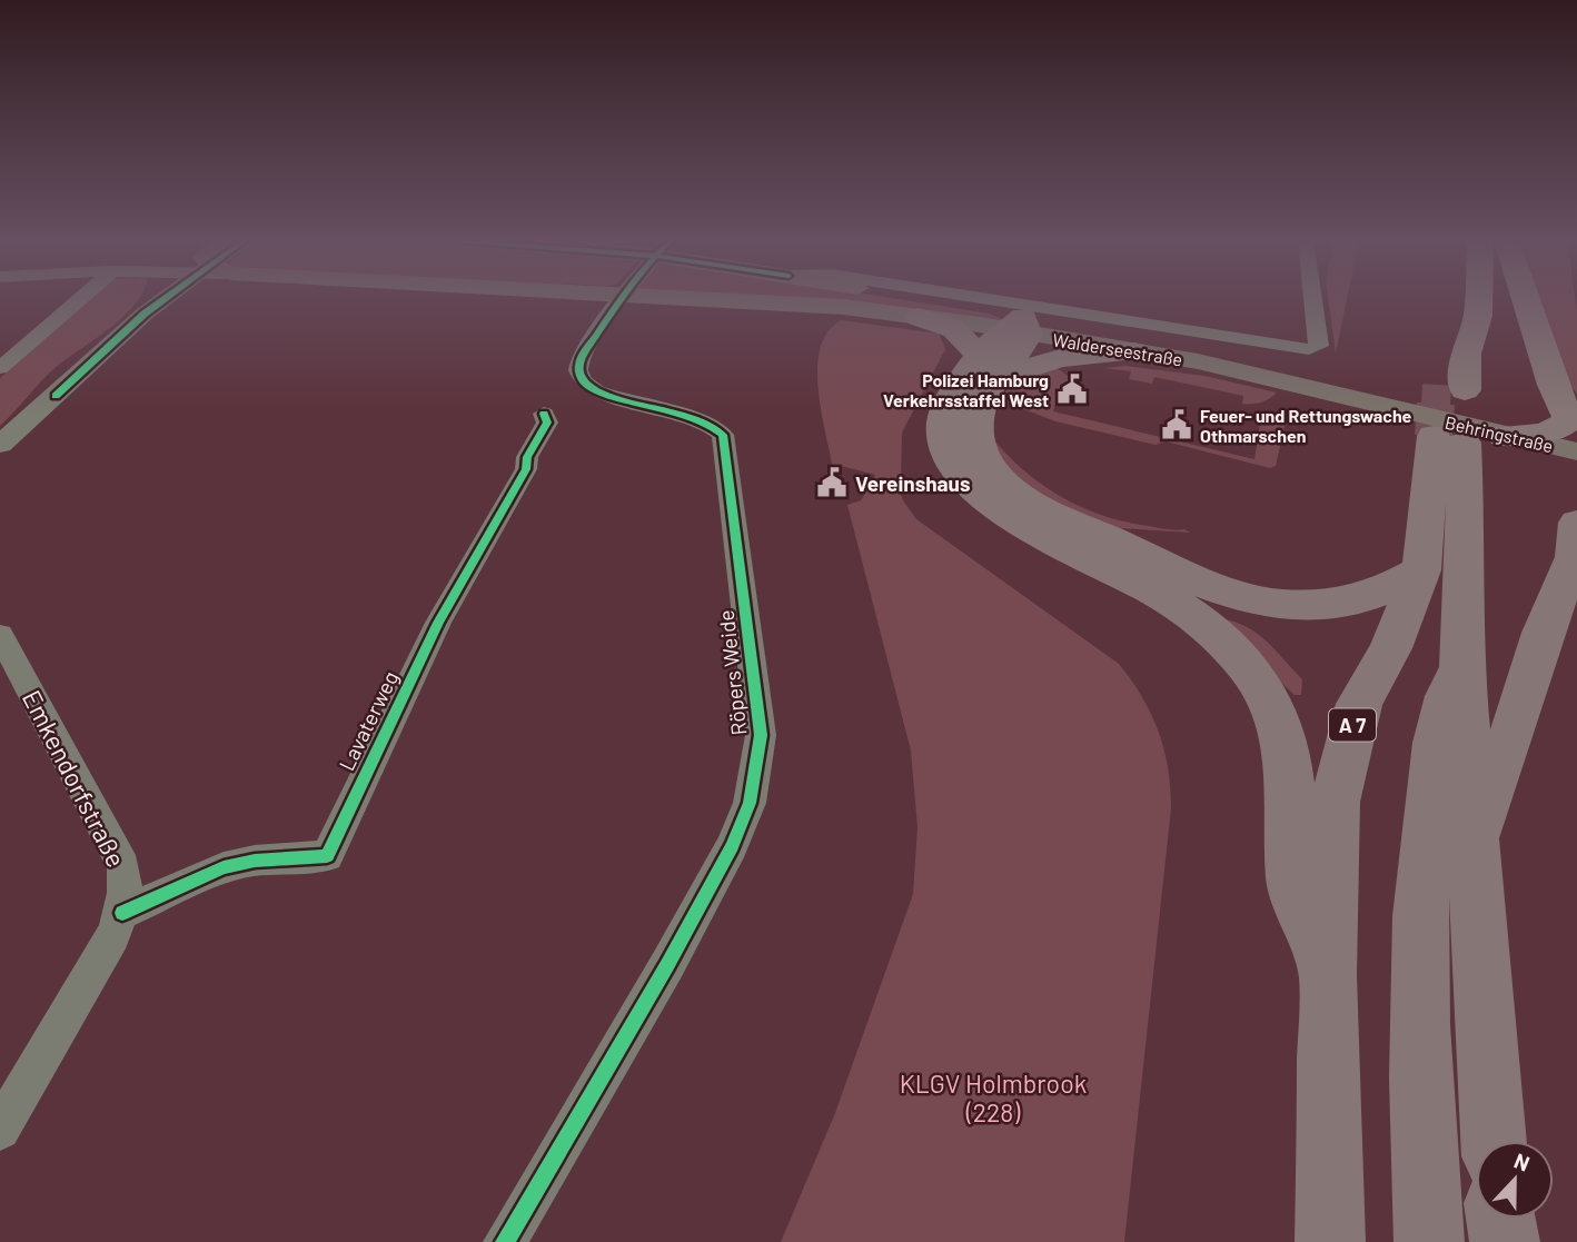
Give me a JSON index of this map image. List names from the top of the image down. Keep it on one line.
{"streets":{"highway":["A 7"],"main road":["Walderseestraße","Behringstraße"],"street":["Röpers Weide","Lavaterweg","Emkendorfstraße"]},"crossings":[["Walderseestraße","Behringstraße"],["Lavaterweg","Emkendorfstraße"]],"parks":["KLGV Holmbrook (228)"],"places":{"public building":["Polizei Hamburg Verkehrsstaffel West","Feuer- und Rettungswache Othmarschen","Vereinshaus"]},"north":"top"}
